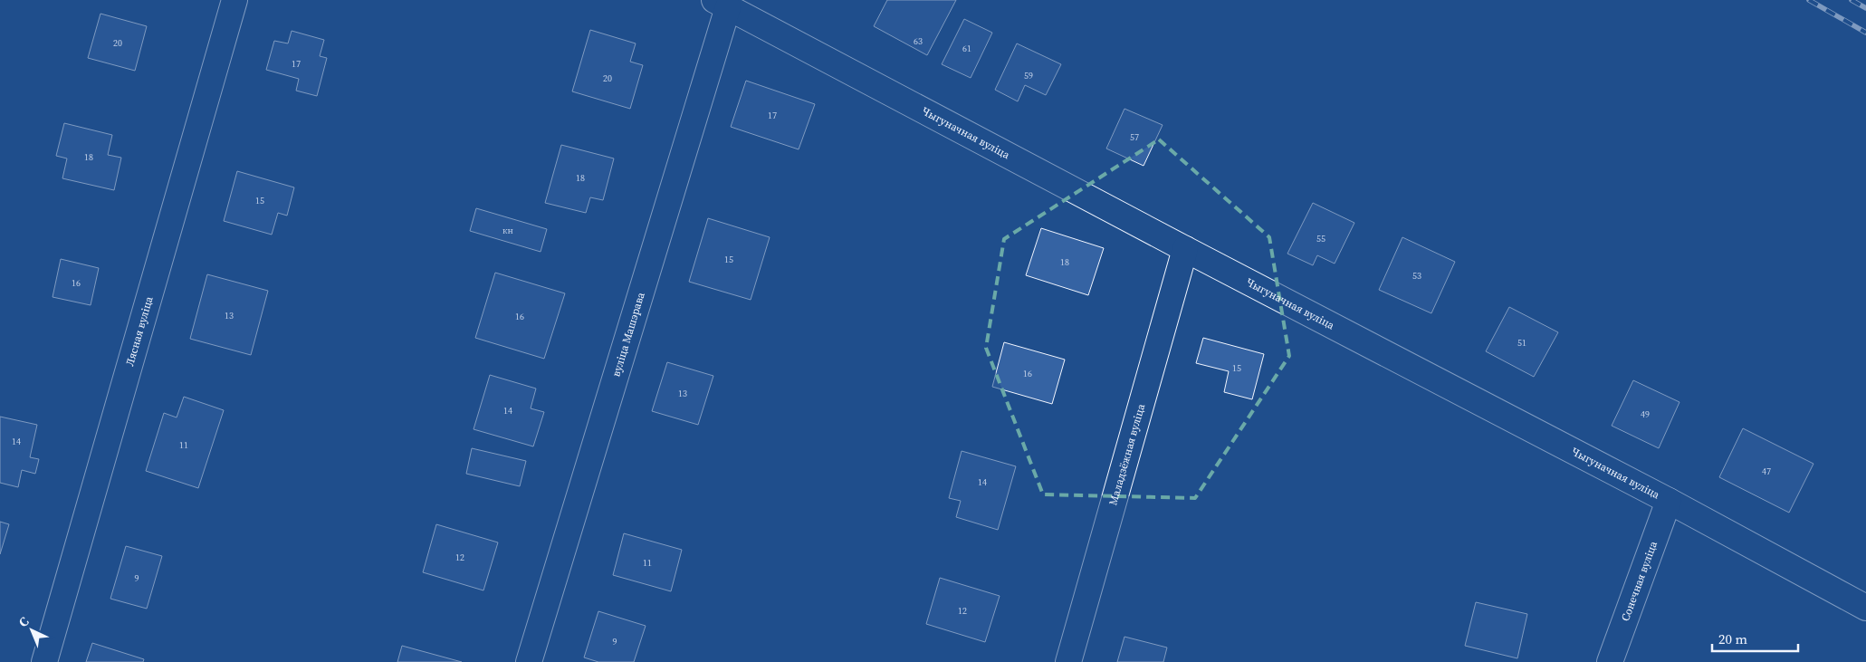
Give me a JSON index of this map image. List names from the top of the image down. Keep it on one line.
{"streets":{"street":["Чыгуначная вуліца","Лясная вуліца","вуліца Машэрава","Маладзёжная вуліца","Сонечная вуліца"]},"crossings":[["Чыгуначная вуліца","вуліца Машэрава"],["Чыгуначная вуліца","Маладзёжная вуліца"],["Чыгуначная вуліца","Сонечная вуліца"]],"house_numbers":["63","20","61","17","59","20","17","57","18","18","15","кн","55","15","18","53","16","13","16","51","15","16","13","14","49","14","11","47","14","12","11","9","12","9"],"scale_bar":"20 m","north":"top left"}
